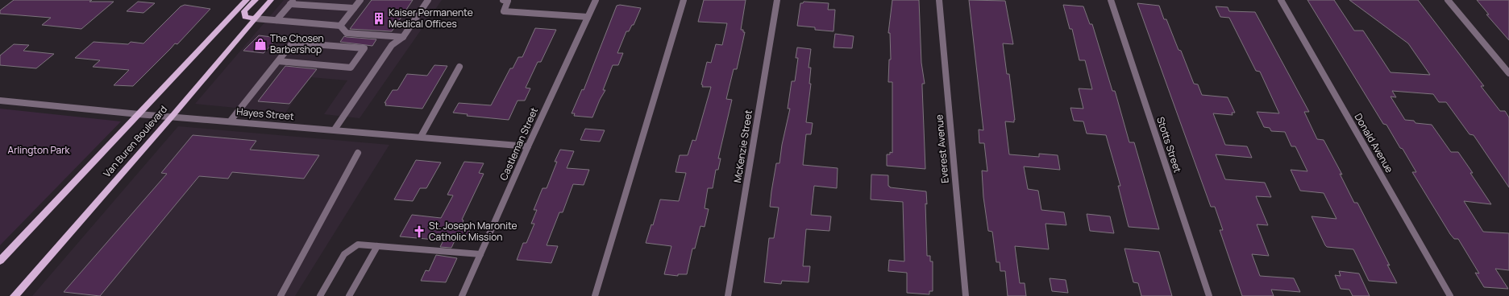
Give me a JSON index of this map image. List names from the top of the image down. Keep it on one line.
{"streets":{"main road":["Van Buren Boulevard"],"street":["Hayes Street","Donald Avenue","Castleman Street","Stotts Street","McKenzie Street","Everest Avenue"]},"crossings":[["Hayes Street","Van Buren Boulevard"],["Hayes Street","Castleman Street"]],"parks":["Arlington Park"],"places":{"building":["Kaiser Permanente Medical Offices"],"shop":["The Chosen Barbershop"],"church":["St. Joseph Maronite Catholic Mission"]}}
